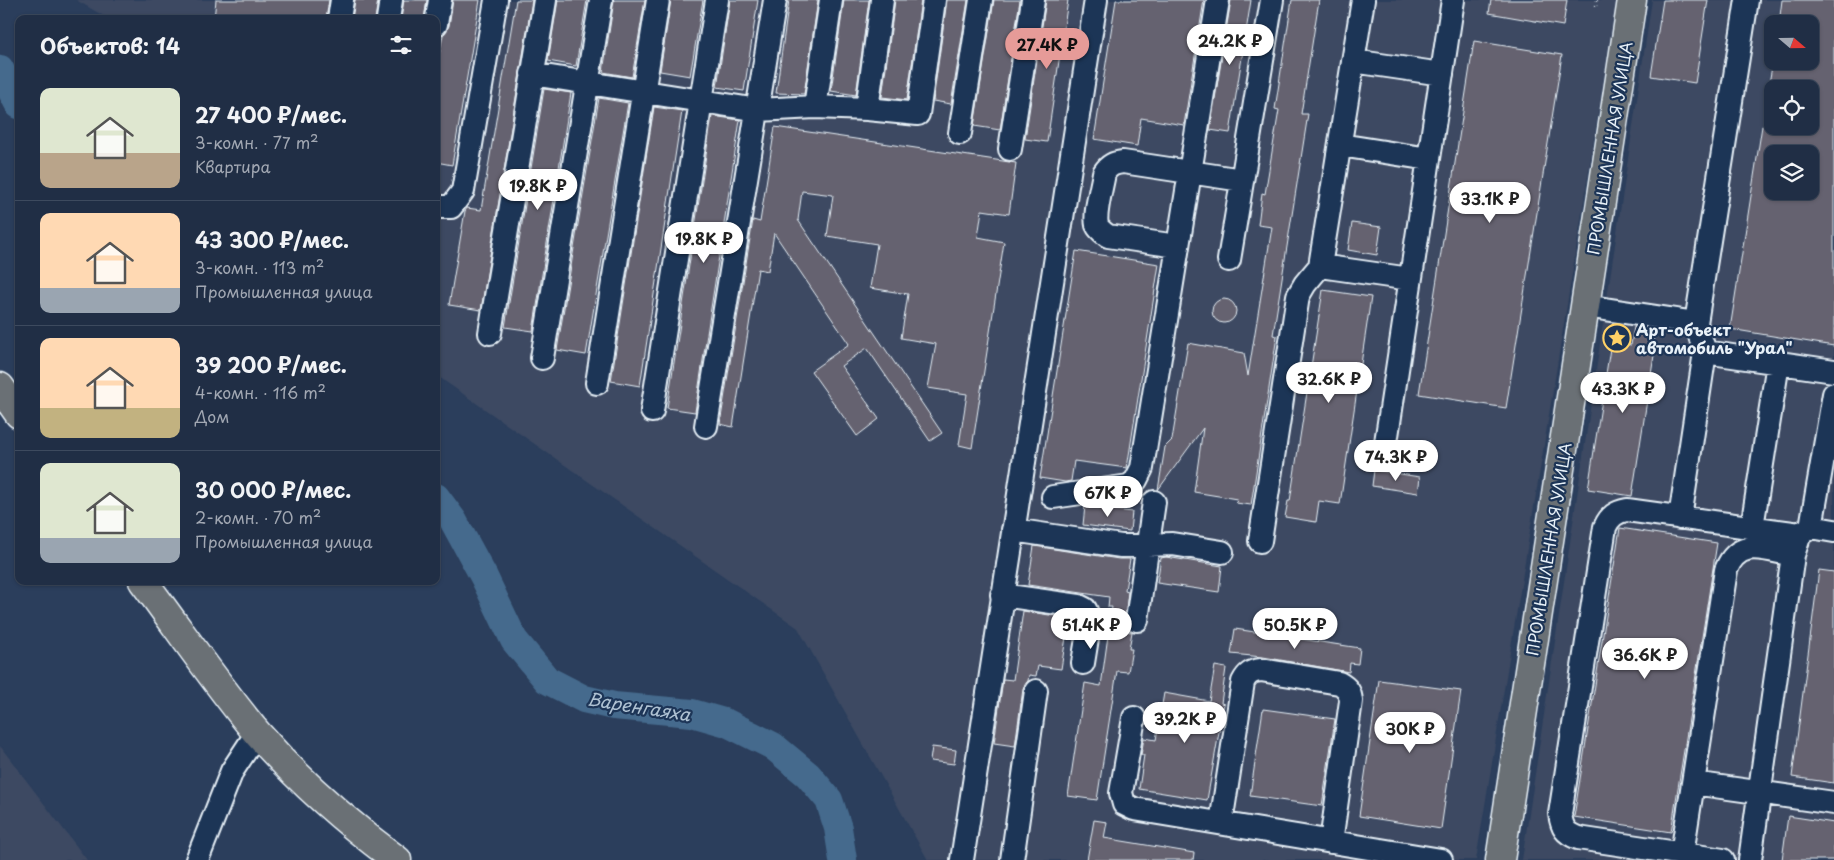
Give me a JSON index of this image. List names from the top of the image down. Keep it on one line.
{"streets":{"main road":["ПРОМЫШЛЕННАЯ УЛИЦА"]},"water":["Варенгаяха"],"places":{"place":["Арт-объект автомобиль \"Урал\""]},"north":"right","page":{"heading":"Объектов: 14","price":["24.2K ₽","27.4K ₽","19.8K ₽","33.1K ₽","19.8K ₽","32.6K ₽","43.3K ₽","74.3K ₽","67K ₽","51.4K ₽","50.5K ₽","36.6K ₽","39.2K ₽","30K ₽"],"list":[{"name":"27 400 ₽/мес.","note":"3-комн. · 77 m² · Квартира"},{"name":"43 300 ₽/мес.","note":"3-комн. · 113 m² · Промышленная улица"},{"name":"39 200 ₽/мес.","note":"4-комн. · 116 m² · Дом"},{"name":"30 000 ₽/мес.","note":"2-комн. · 70 m² · Промышленная улица"}]}}
